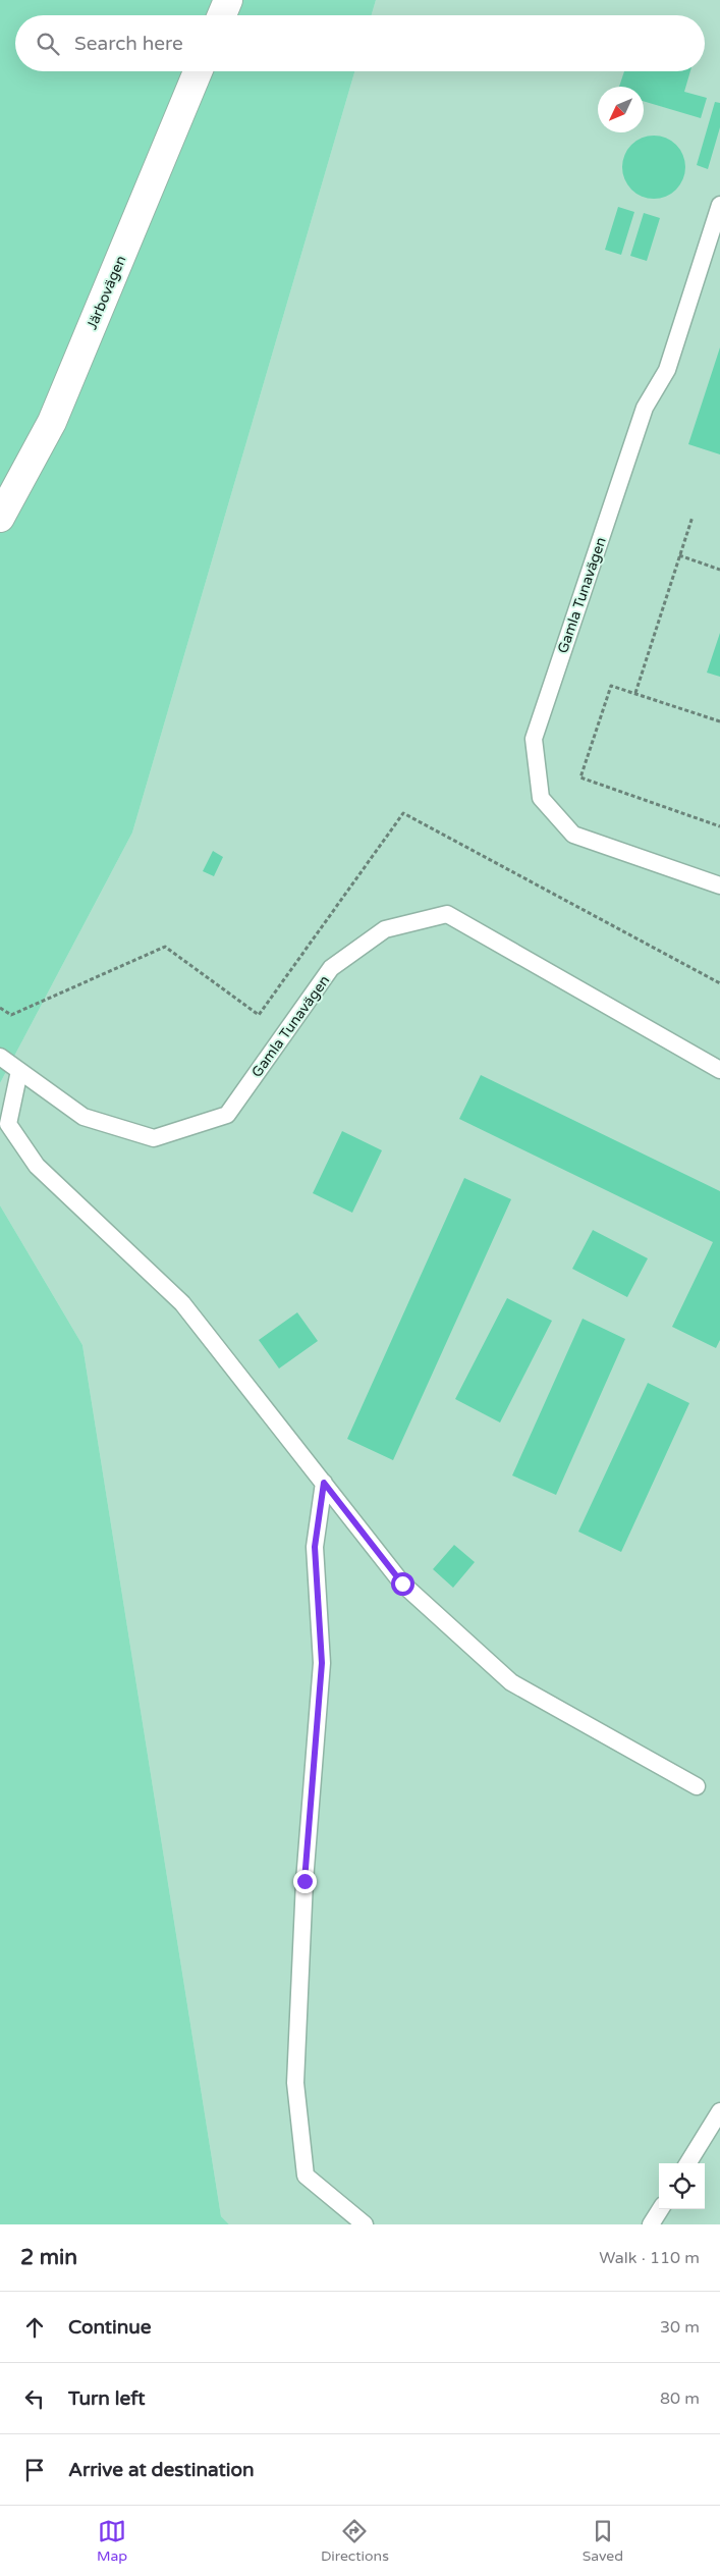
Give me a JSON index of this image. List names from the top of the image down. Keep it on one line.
{"streets":{"main road":["Järbovägen"],"lane":["Gamla Tunavägen"]},"north":"bottom left","page":{"search":"Search here","heading":["2 min","Walk · 110 m"],"list":[["Continue","30 m"],["Turn left","80 m"],"Arrive at destination"],"nav":["Map","Directions","Saved"]}}
